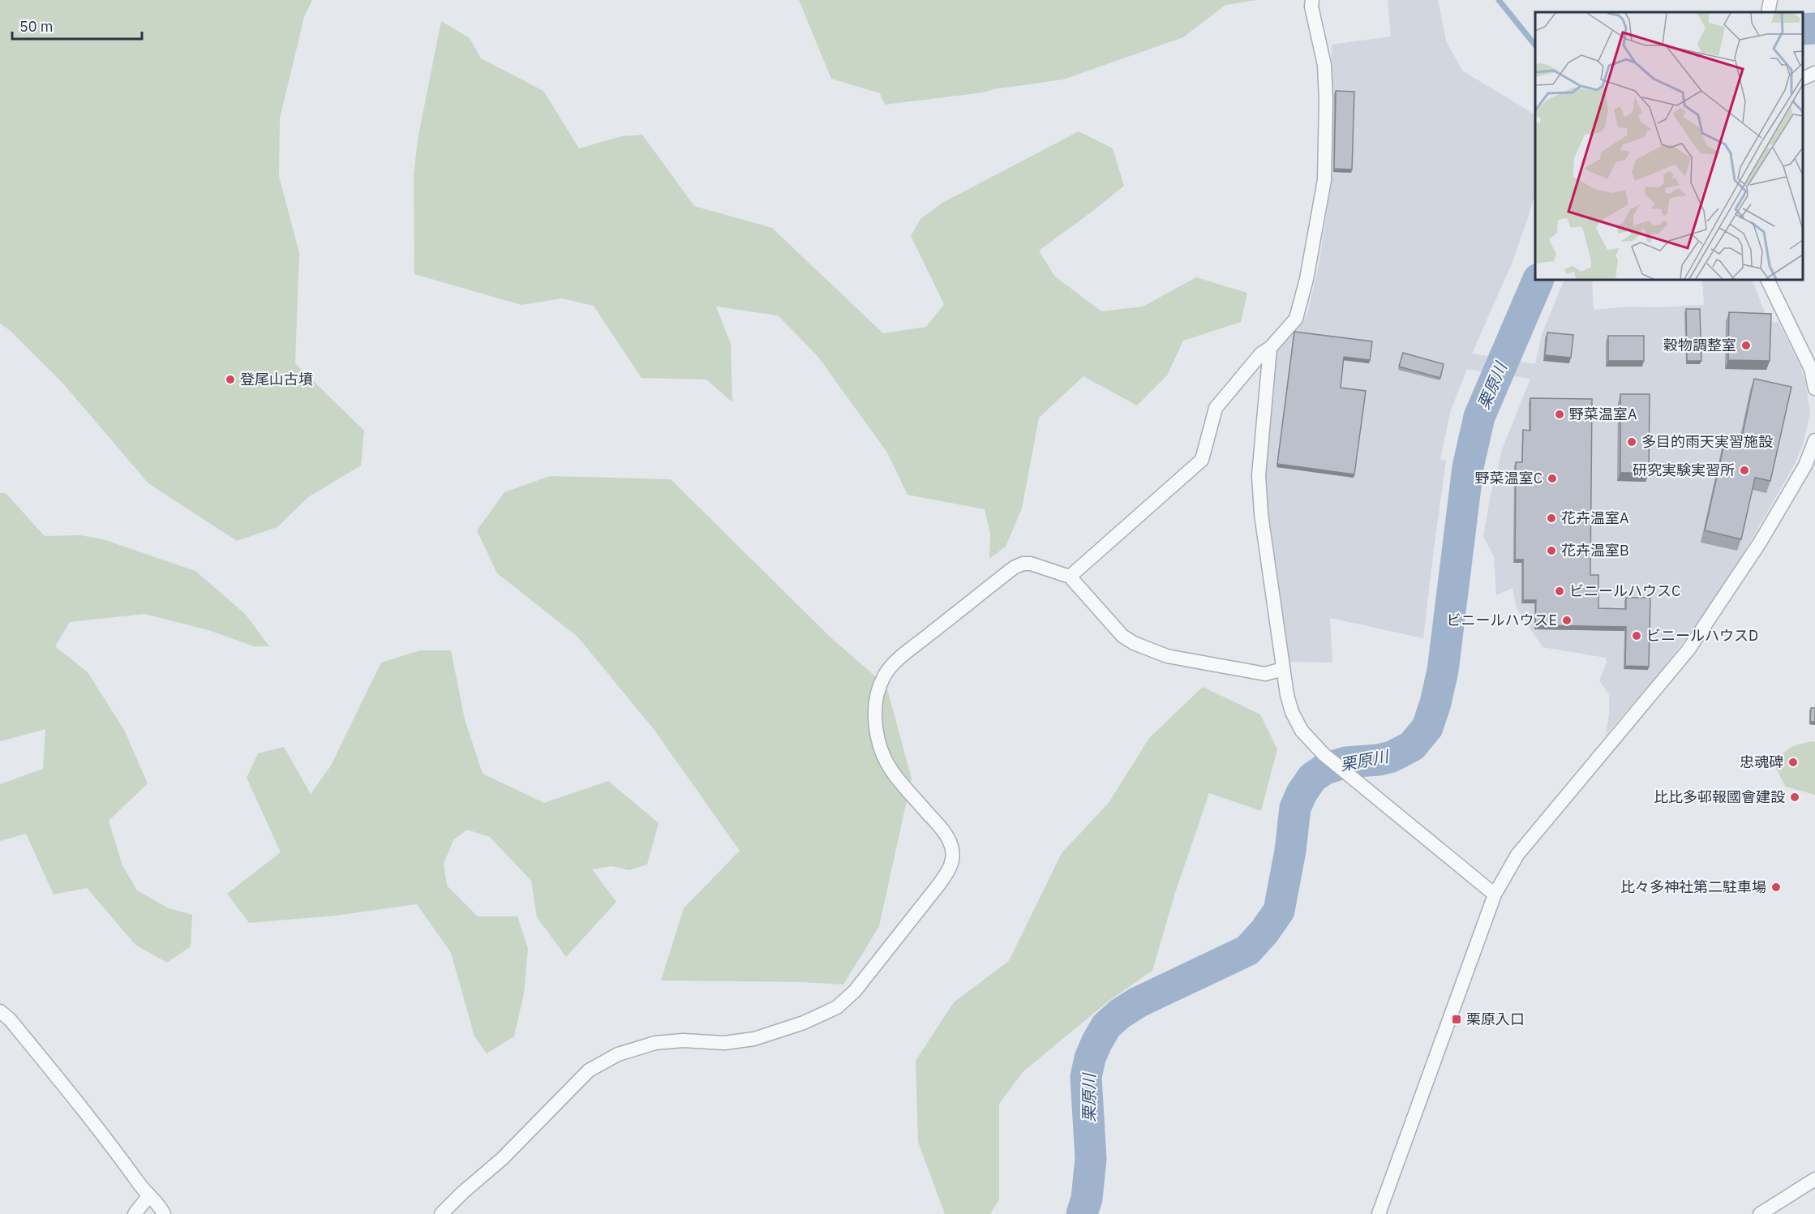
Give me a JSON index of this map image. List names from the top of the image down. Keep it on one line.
{"water":["栗原川"],"places":{"other":["穀物調整室","登尾山古墳","野菜温室A","多目的雨天実習施設","研究実験実習所","野菜温室C","花卉温室A","花卉温室B","ビニールハウスC","ビニールハウスE","ビニールハウスD","忠魂碑","比比多邨報國會建設","比々多神社第二駐車場"],"transit":["栗原入口"]},"scale_bar":"50 m"}
